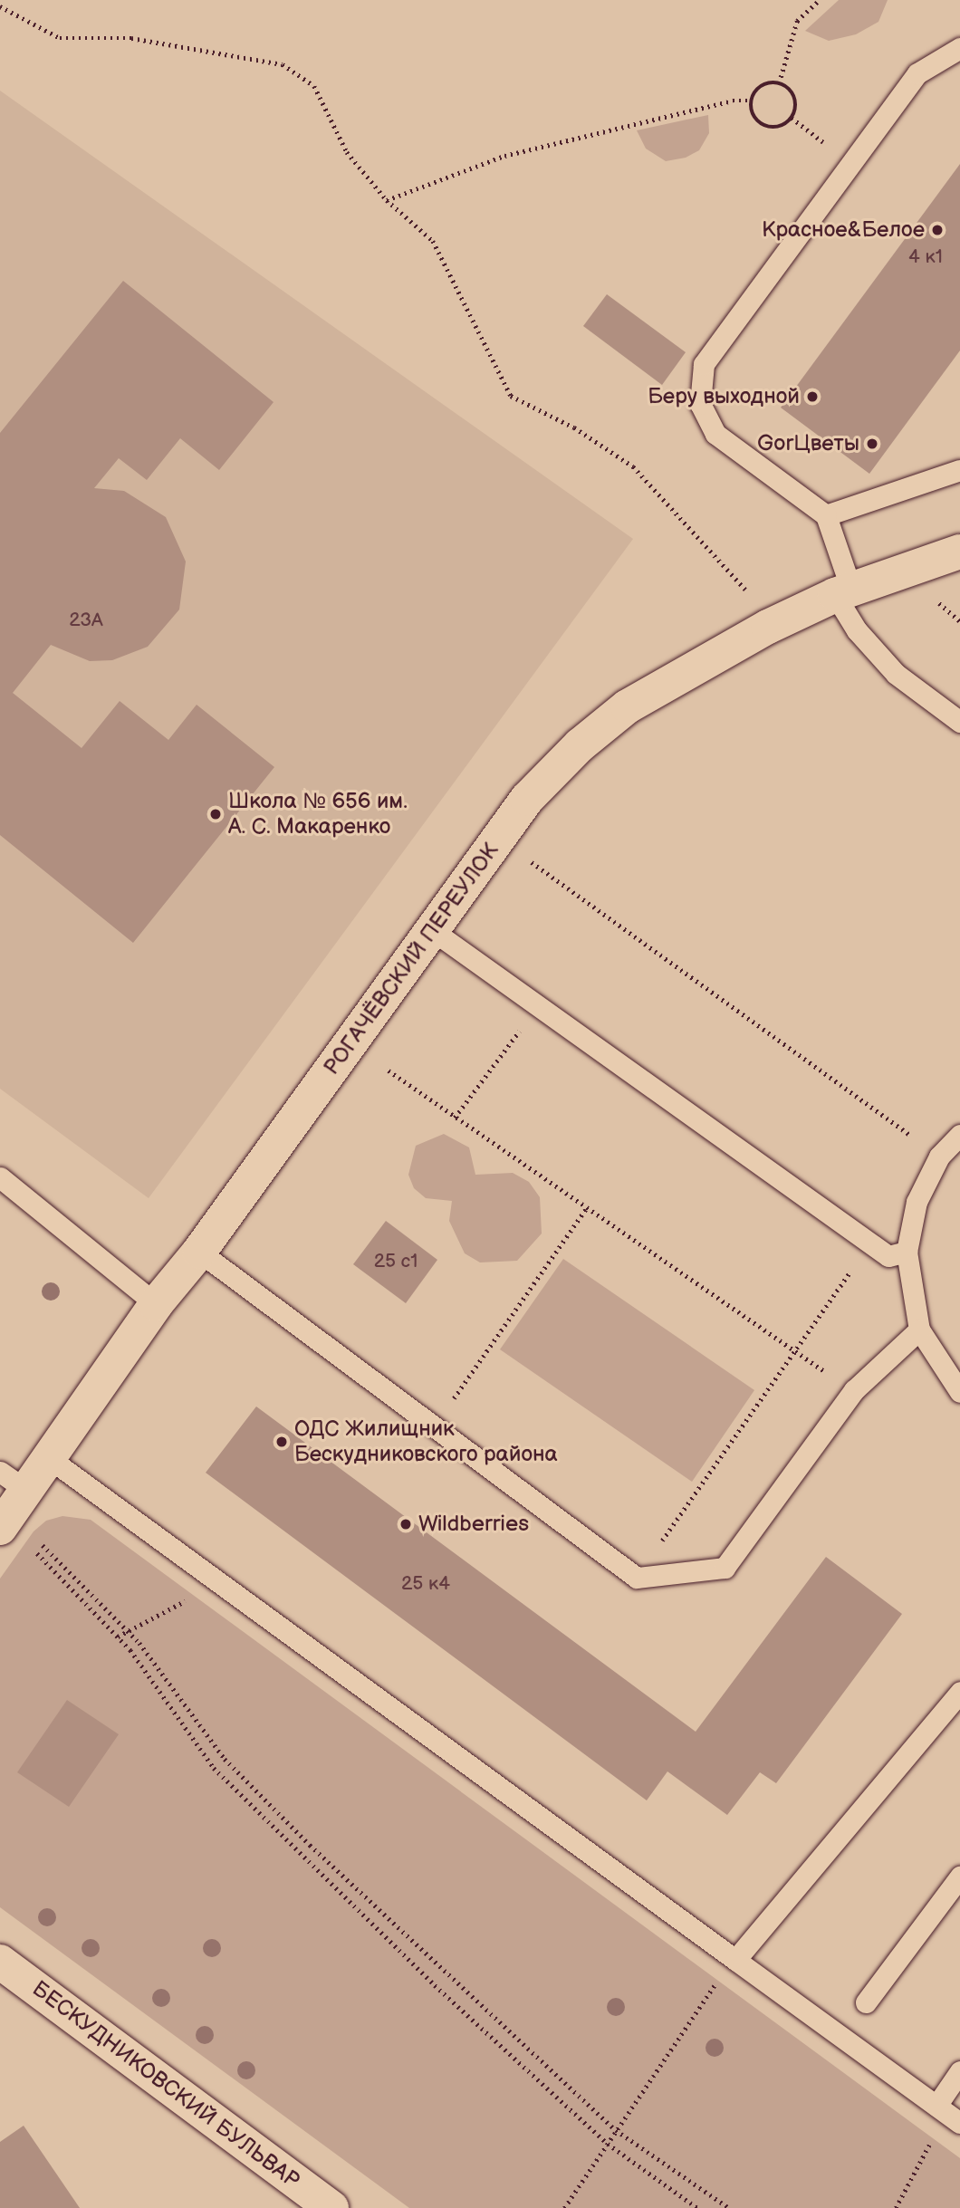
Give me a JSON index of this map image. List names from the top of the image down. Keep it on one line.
{"streets":{"street":["РОГАЧЁВСКИЙ ПЕРЕУЛОК","БЕСКУДНИКОВСКИЙ БУЛЬВАР"]},"places":["Красное&Белое","Беру выходной","GorЦветы","Школа № 656 им. А. С. Макаренко","ОДС Жилищник Бескудниковского района","Wildberries"],"house_numbers":["4 к1","23А","25 с1","25 к4"]}
